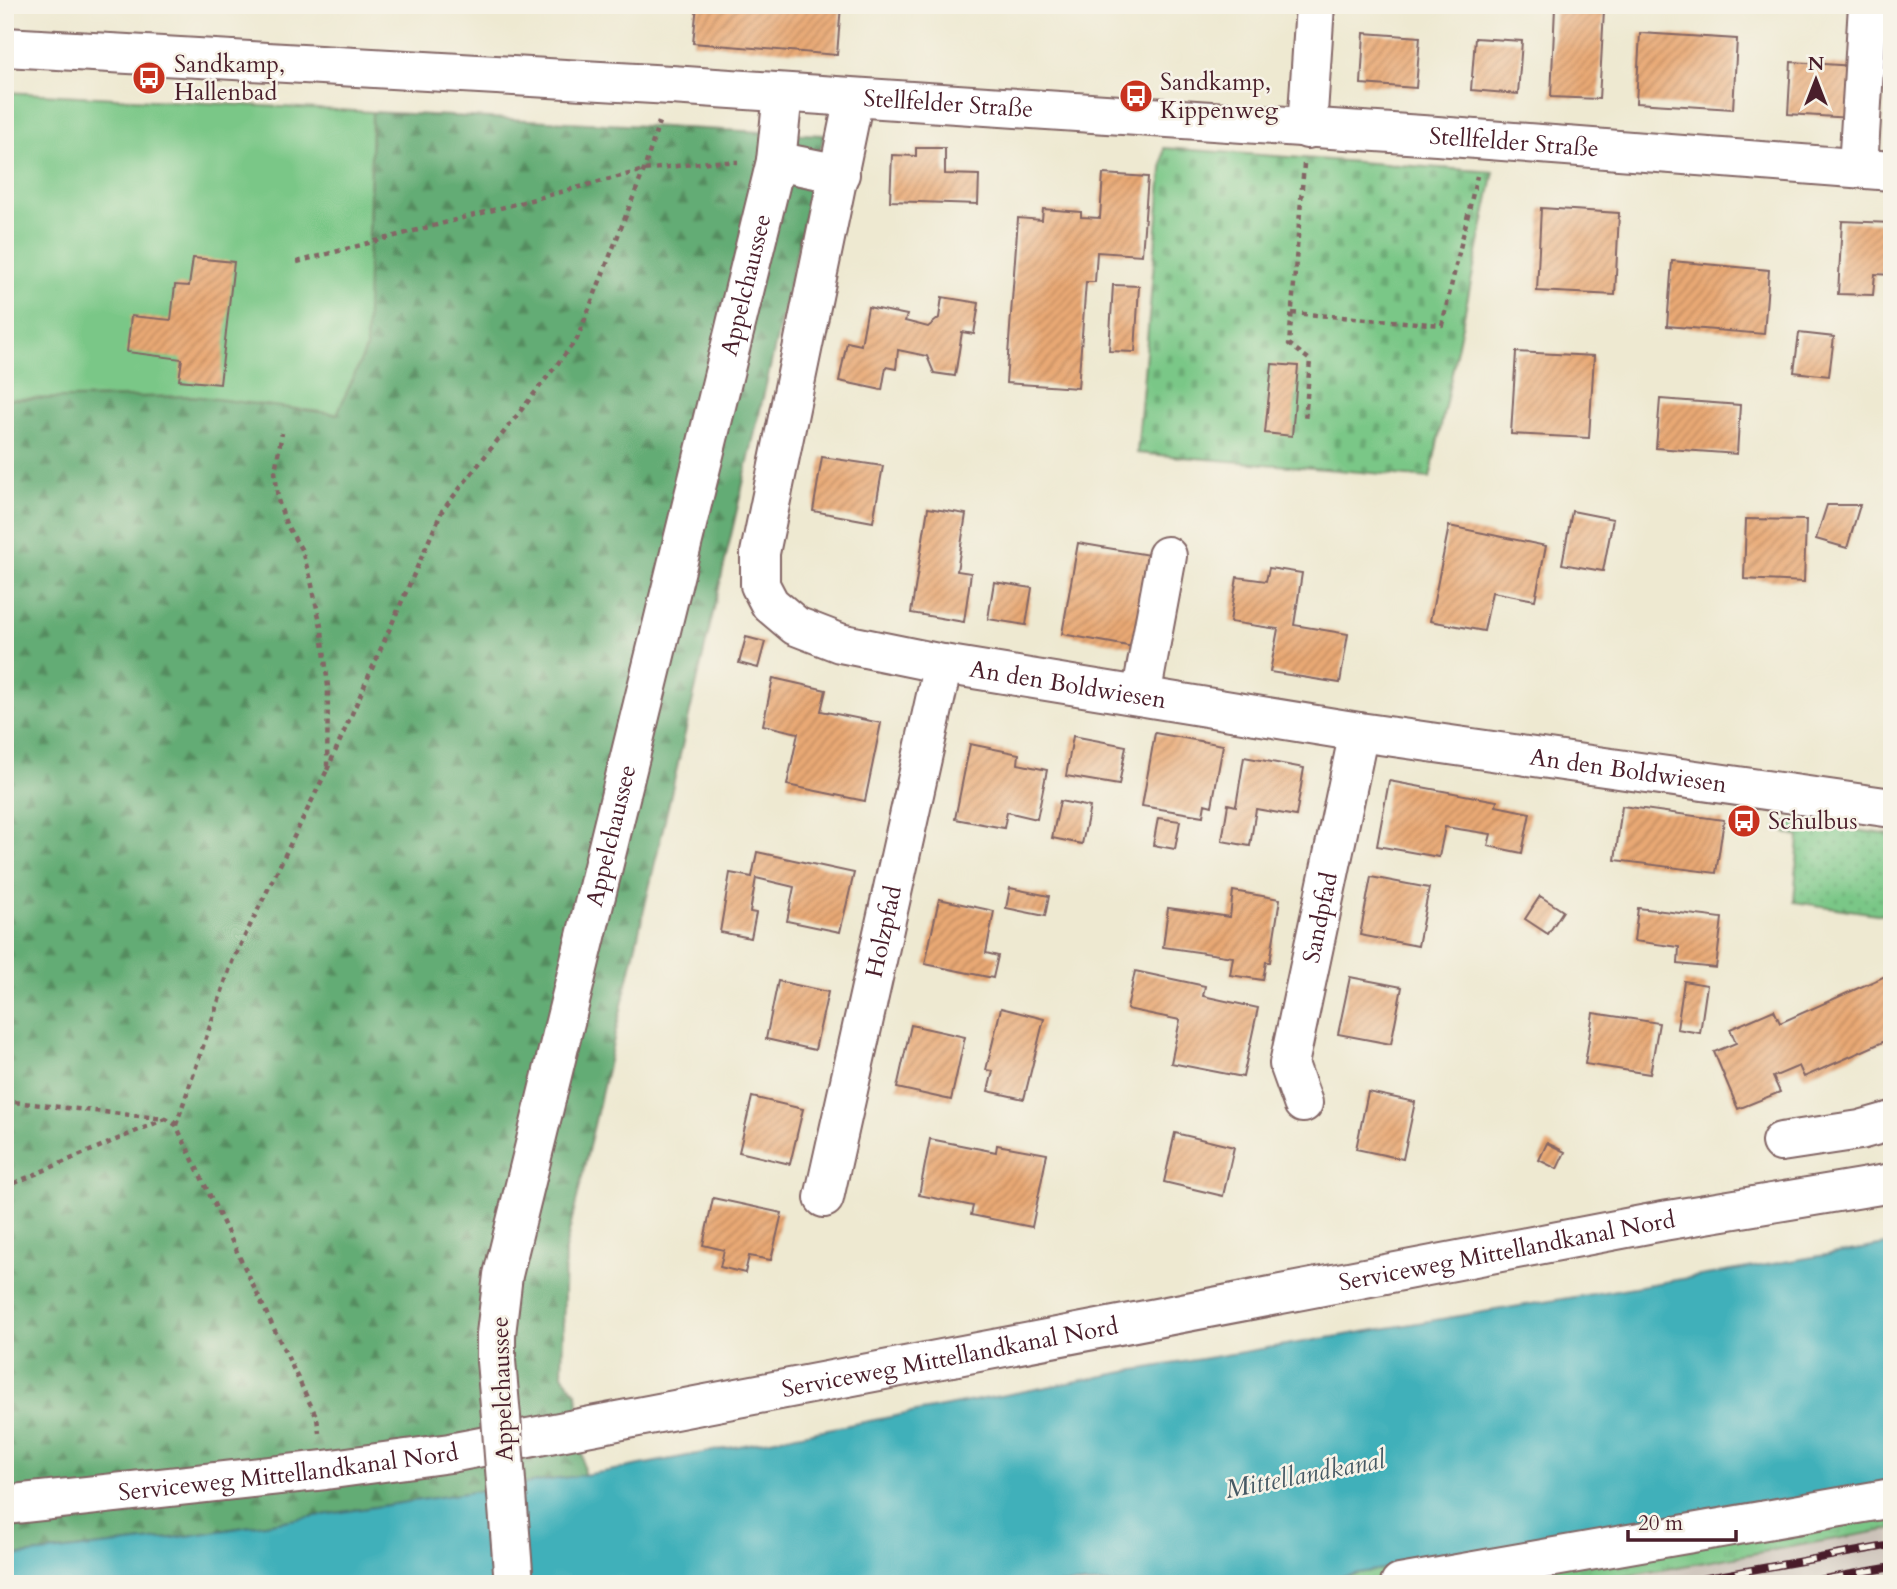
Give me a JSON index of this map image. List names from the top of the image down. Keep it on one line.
{"streets":{"street":["Stellfelder Straße","Appelchaussee","An den Boldwiesen","Sandpfad","Holzpfad","Serviceweg Mittellandkanal Nord"]},"crossings":[["Stellfelder Straße","Appelchaussee"],["Stellfelder Straße","An den Boldwiesen"],["An den Boldwiesen","Sandpfad"],["An den Boldwiesen","Holzpfad"]],"water":["Mittellandkanal"],"places":{"bus stop":["Sandkamp, Hallenbad","Sandkamp, Kippenweg","Schulbus"]},"scale_bar":"20 m","north":"top"}
